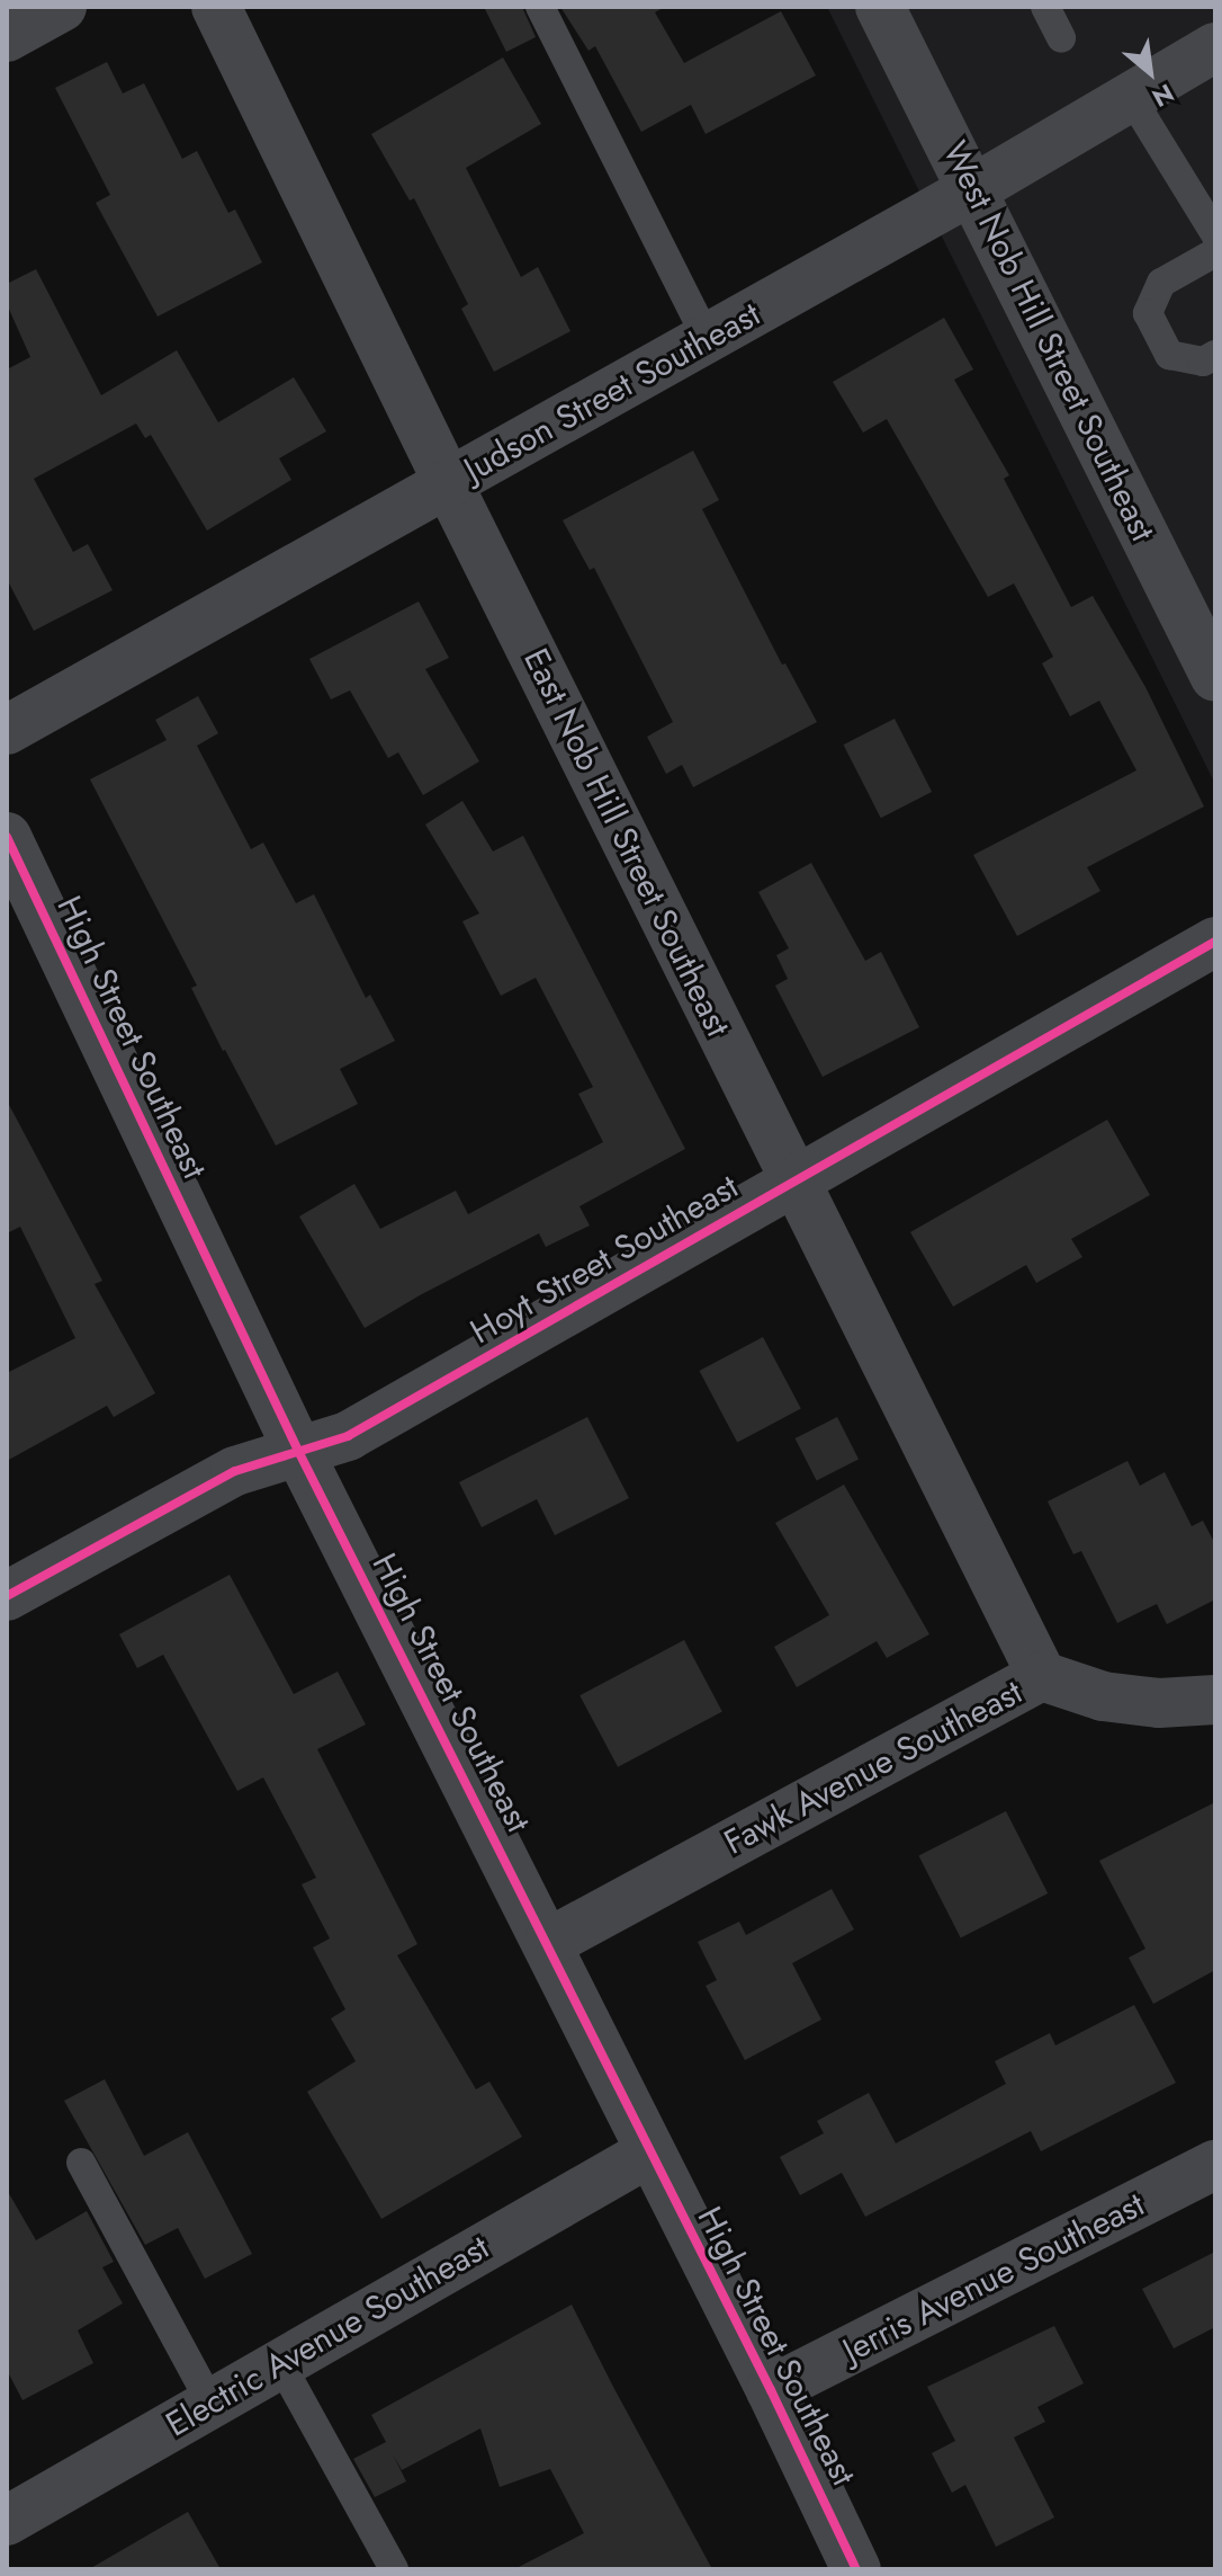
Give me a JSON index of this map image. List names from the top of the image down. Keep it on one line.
{"streets":{"street":["West Nob Hill Street Southeast","Judson Street Southeast","East Nob Hill Street Southeast","High Street Southeast","Hoyt Street Southeast","Fawk Avenue Southeast","Jerris Avenue Southeast","Electric Avenue Southeast"]},"crossings":[["West Nob Hill Street Southeast","Judson Street Southeast"],["Judson Street Southeast","East Nob Hill Street Southeast"],["East Nob Hill Street Southeast","Hoyt Street Southeast"],["East Nob Hill Street Southeast","Fawk Avenue Southeast"],["High Street Southeast","Hoyt Street Southeast"],["High Street Southeast","Fawk Avenue Southeast"],["High Street Southeast","Jerris Avenue Southeast"],["High Street Southeast","Electric Avenue Southeast"]],"north":"bottom right"}
